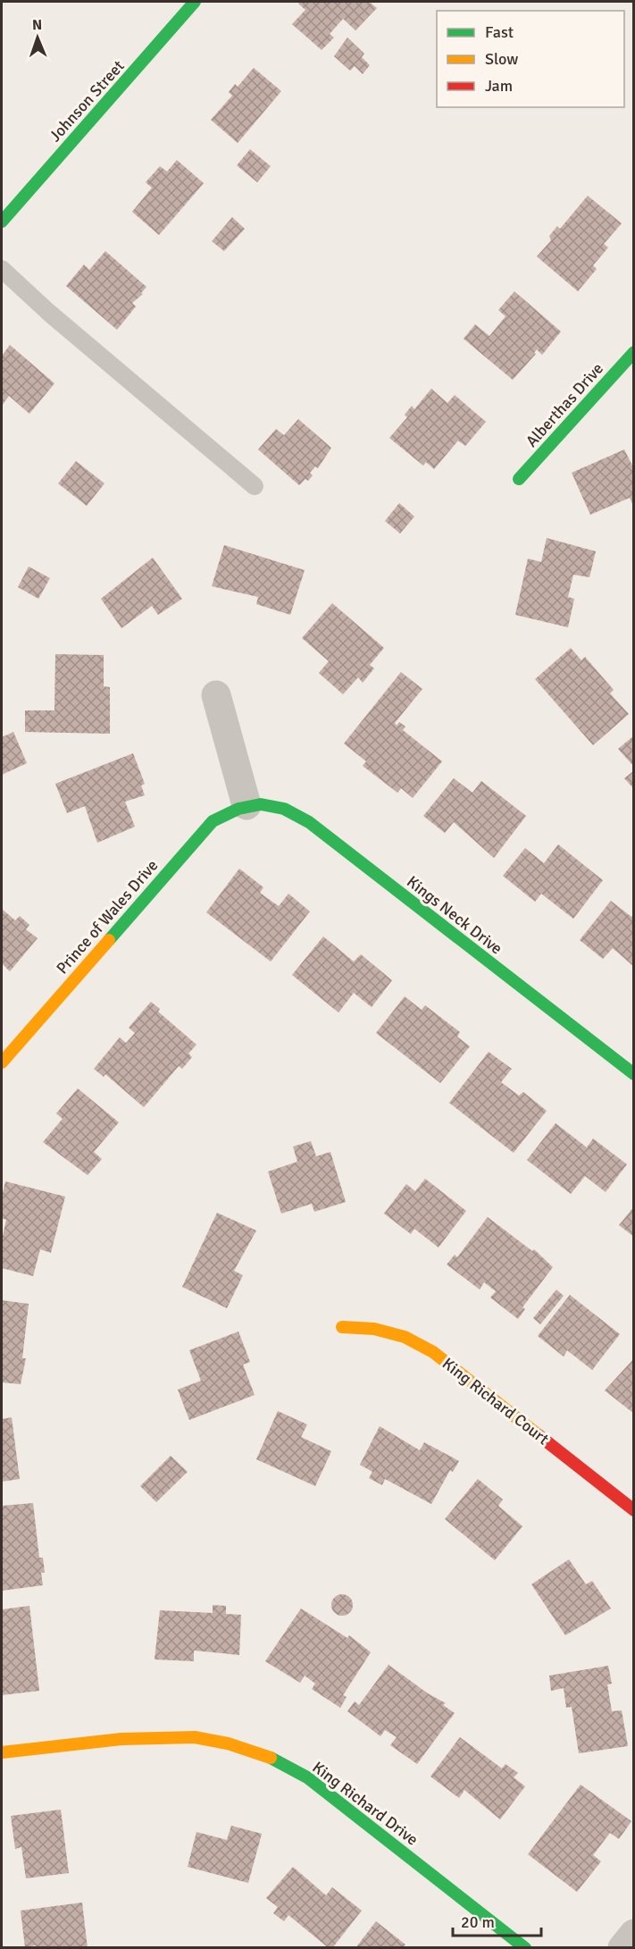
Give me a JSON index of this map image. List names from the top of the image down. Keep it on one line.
{"streets":{"street":["Johnson Street","Alberthas Drive","Kings Neck Drive","Prince of Wales Drive","King Richard Court","King Richard Drive"]},"crossings":[["Kings Neck Drive","Prince of Wales Drive"]],"legend":["Fast","Slow","Jam"],"scale_bar":"20 m","north":"top"}
